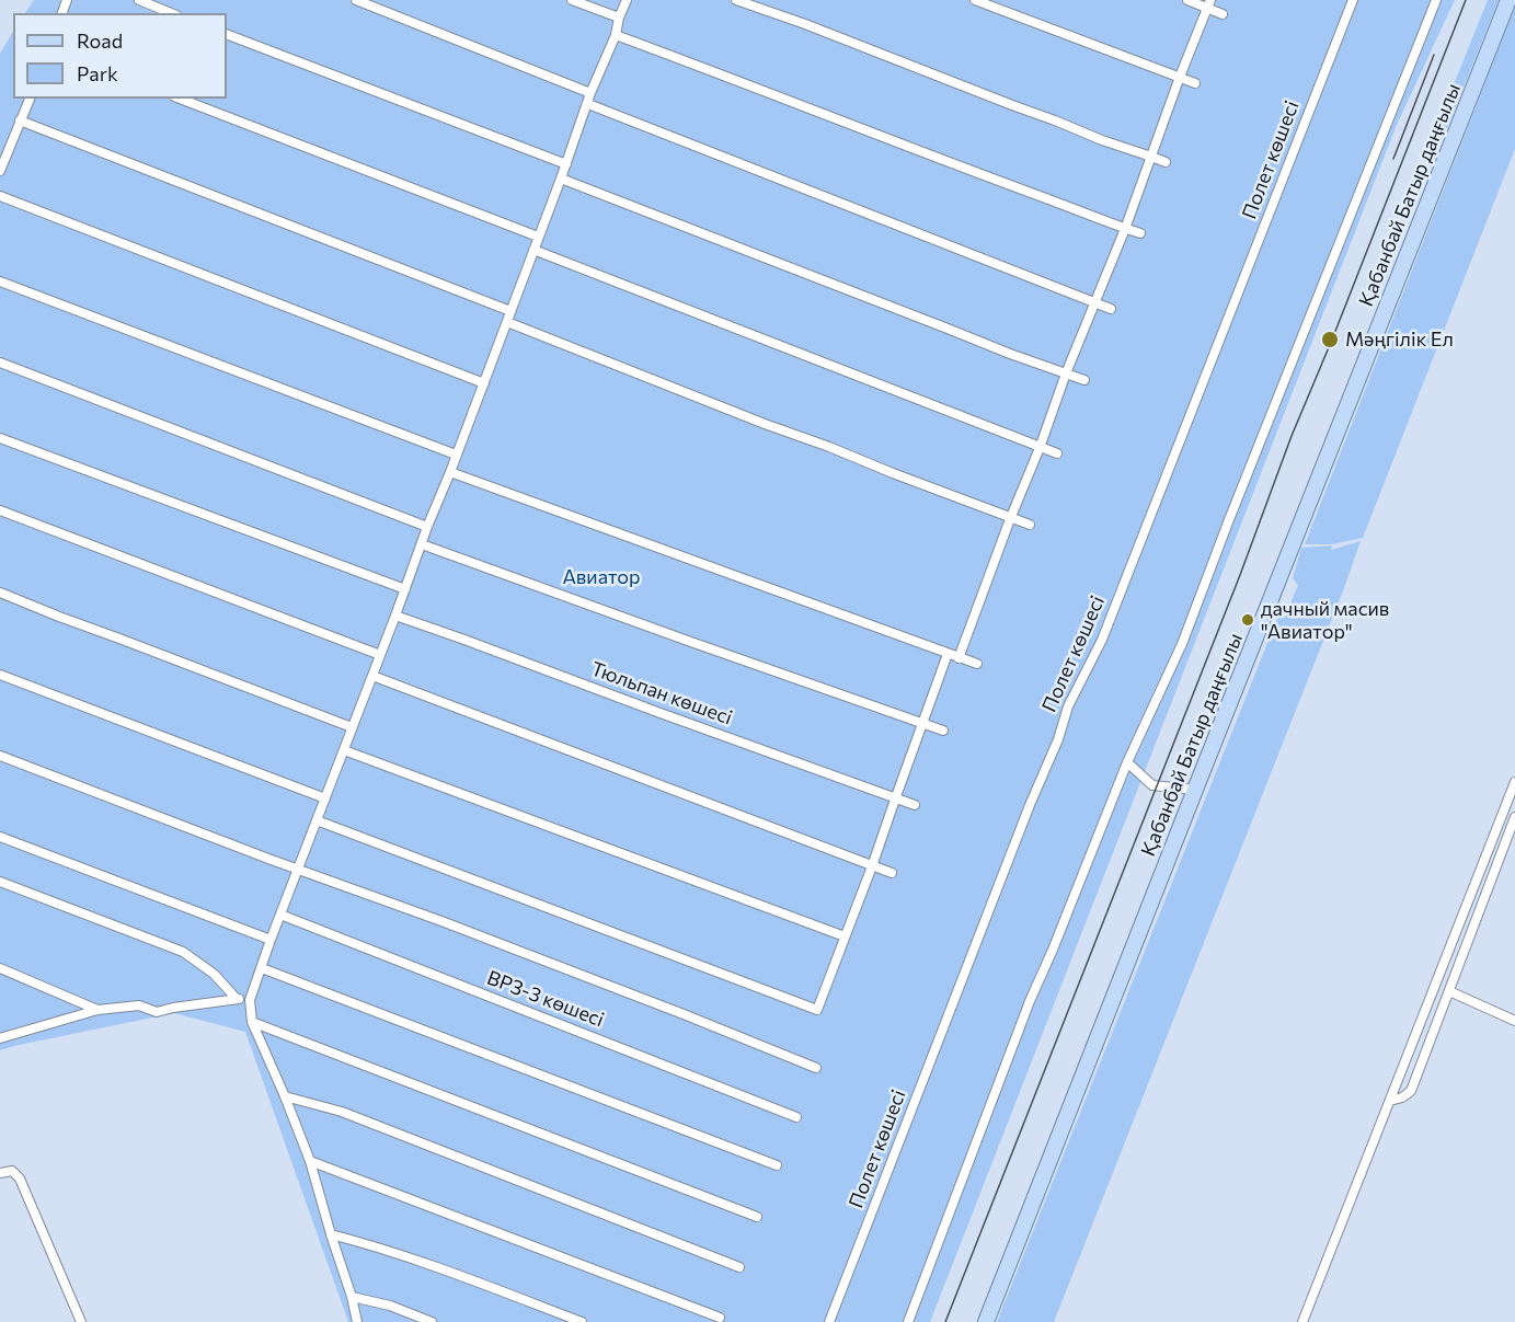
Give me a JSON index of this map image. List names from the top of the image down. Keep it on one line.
{"streets":{"main road":["Қабанбай Батыр даңғылы"],"street":["Полет көшесі","Тюльпан көшесі","ВРЗ-3 көшесі"]},"parks":["Авиатор"],"places":["Мәңгілік Ел","дачный масив \"Авиатор\""],"legend":["Road","Park"]}
